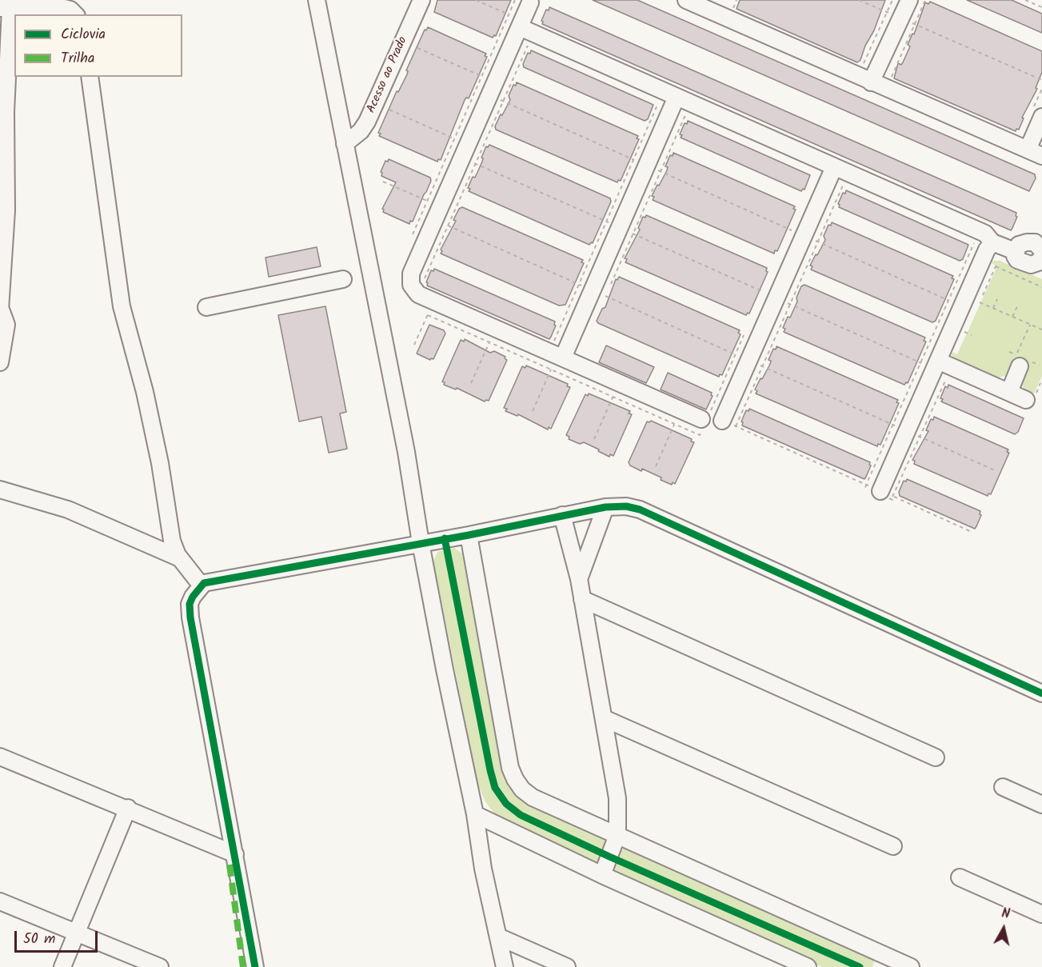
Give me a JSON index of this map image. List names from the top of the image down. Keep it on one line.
{"streets":{"street":["Acesso ao Prado"]},"legend":["Ciclovia","Trilha"],"scale_bar":"50 m","north":"top"}
